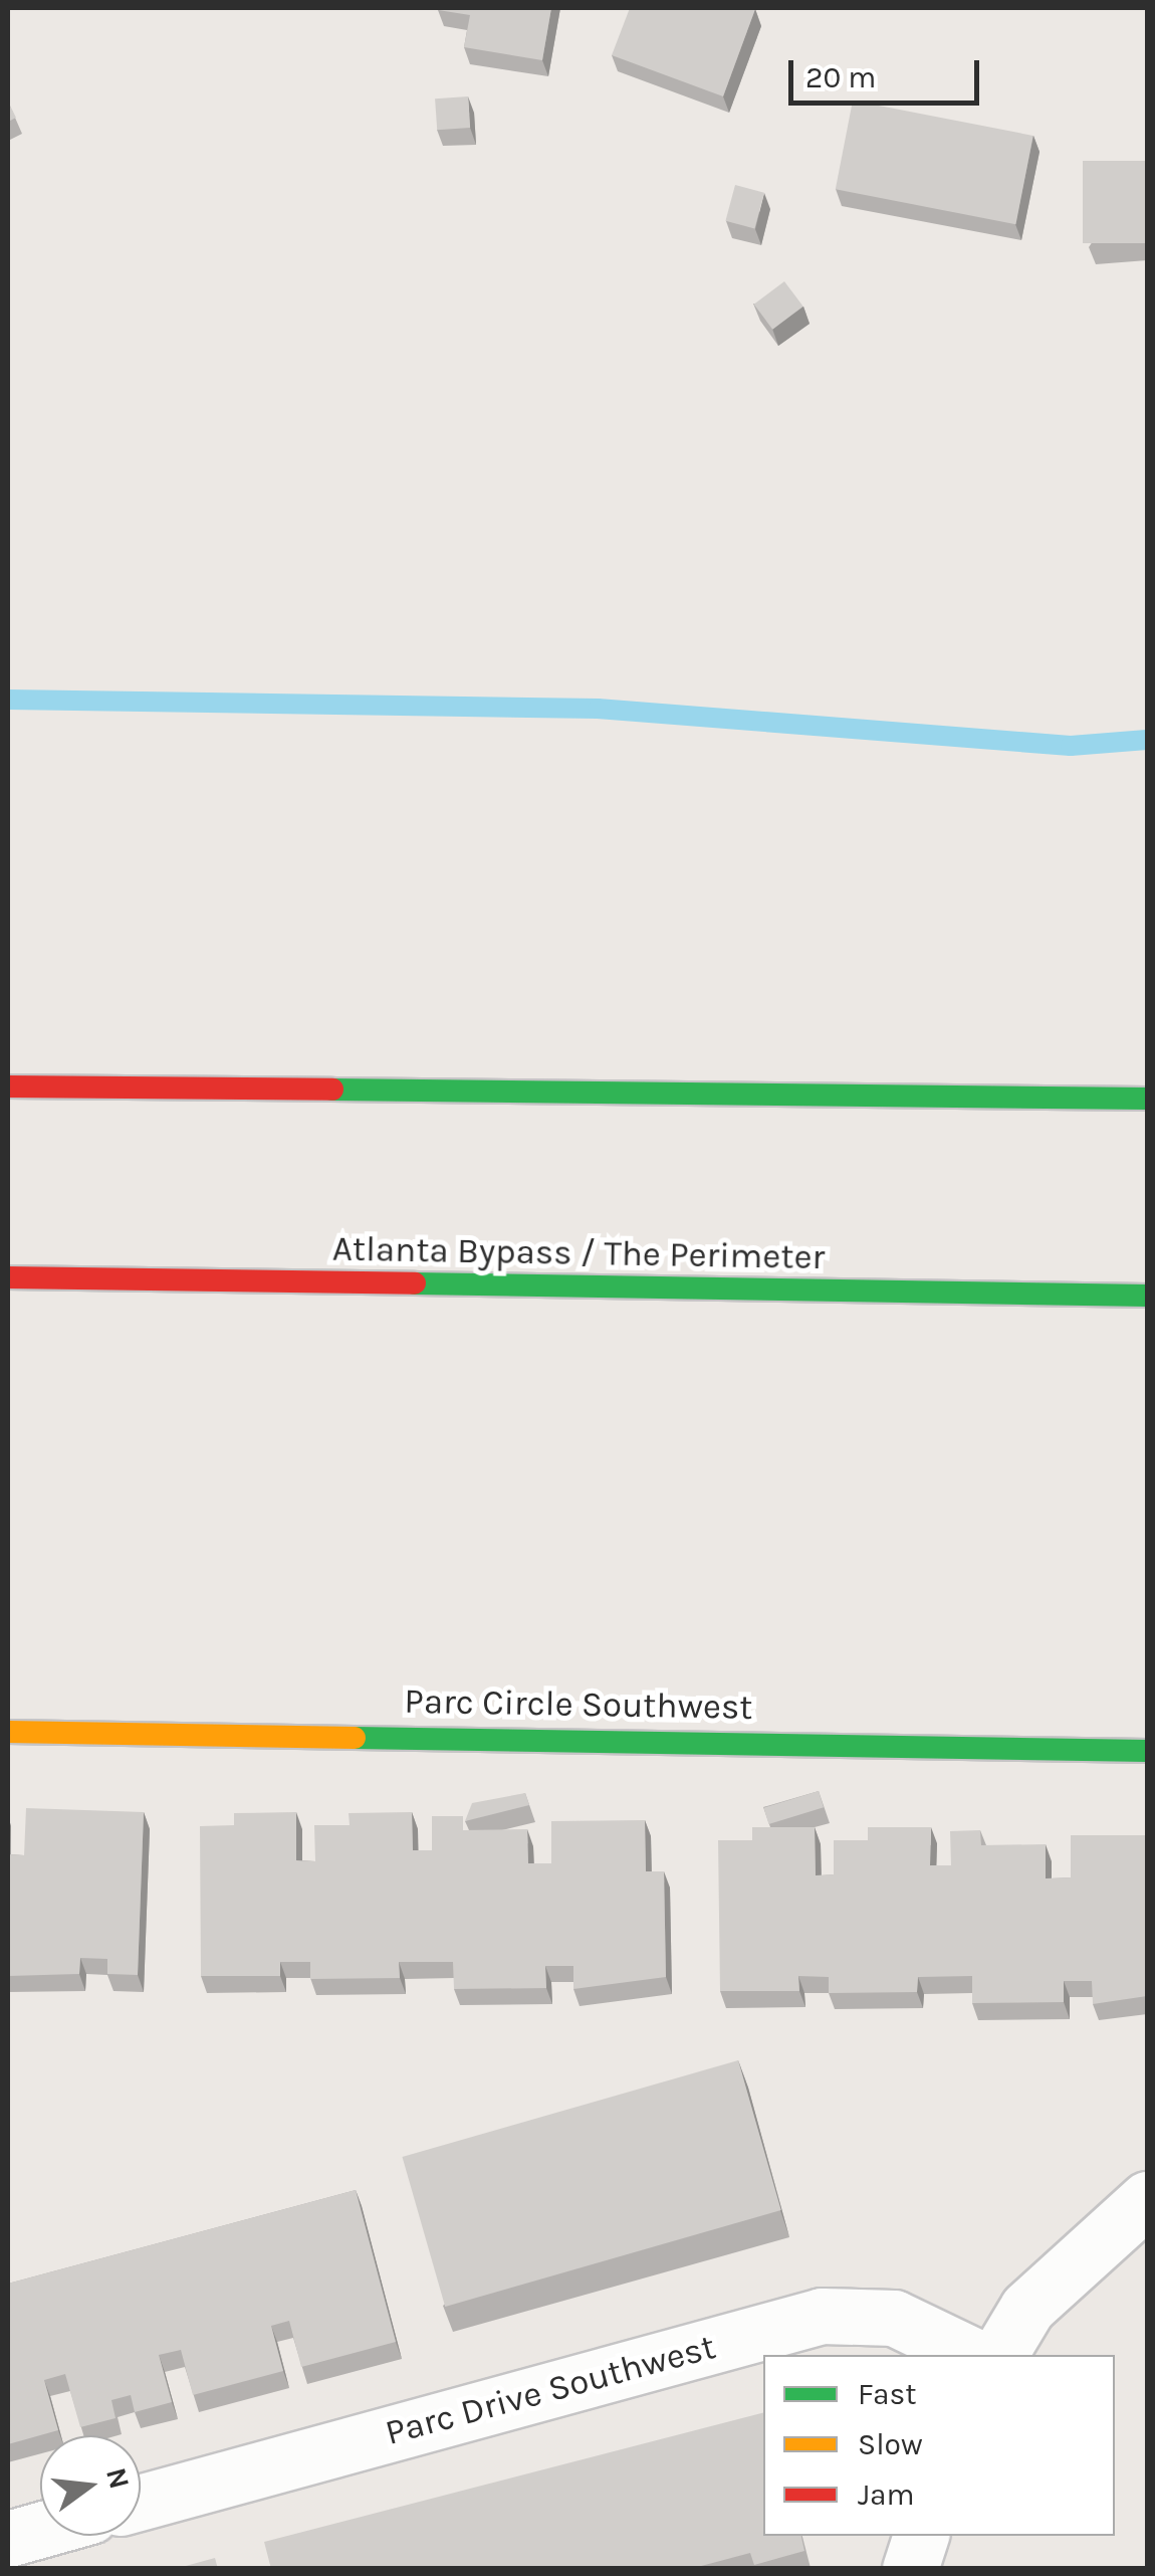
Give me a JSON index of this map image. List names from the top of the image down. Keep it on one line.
{"streets":{"main road":["Atlanta Bypass / The Perimeter","Parc Circle Southwest"],"street":["Parc Drive Southwest"]},"legend":["Fast","Slow","Jam"],"scale_bar":"20 m","north":"right"}
